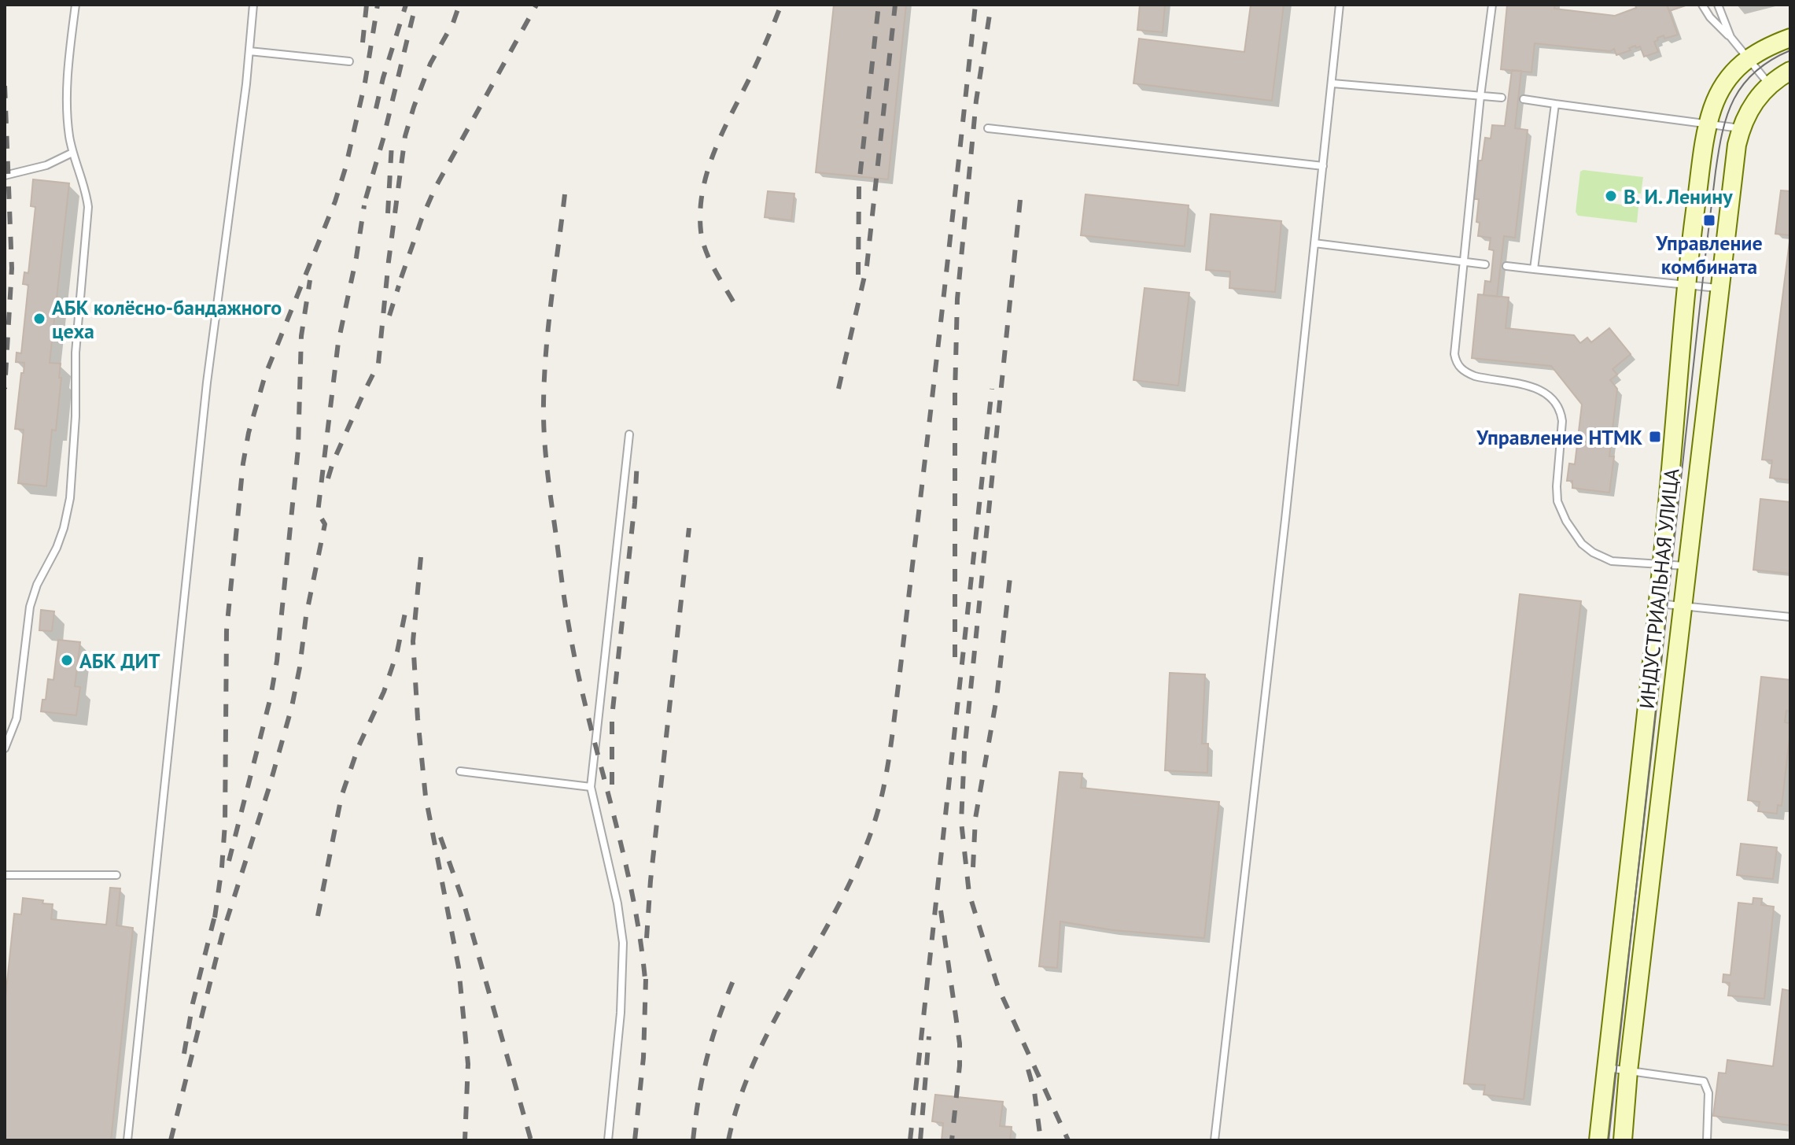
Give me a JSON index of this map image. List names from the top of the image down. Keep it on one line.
{"streets":{"main road":["ИНДУСТРИАЛЬНАЯ УЛИЦА"]},"places":{"other":["В. И. Ленину","АБК колёсно-бандажного цеха","АБК ДИТ"],"transit":["Управление комбината","Управление НТМК"]}}
